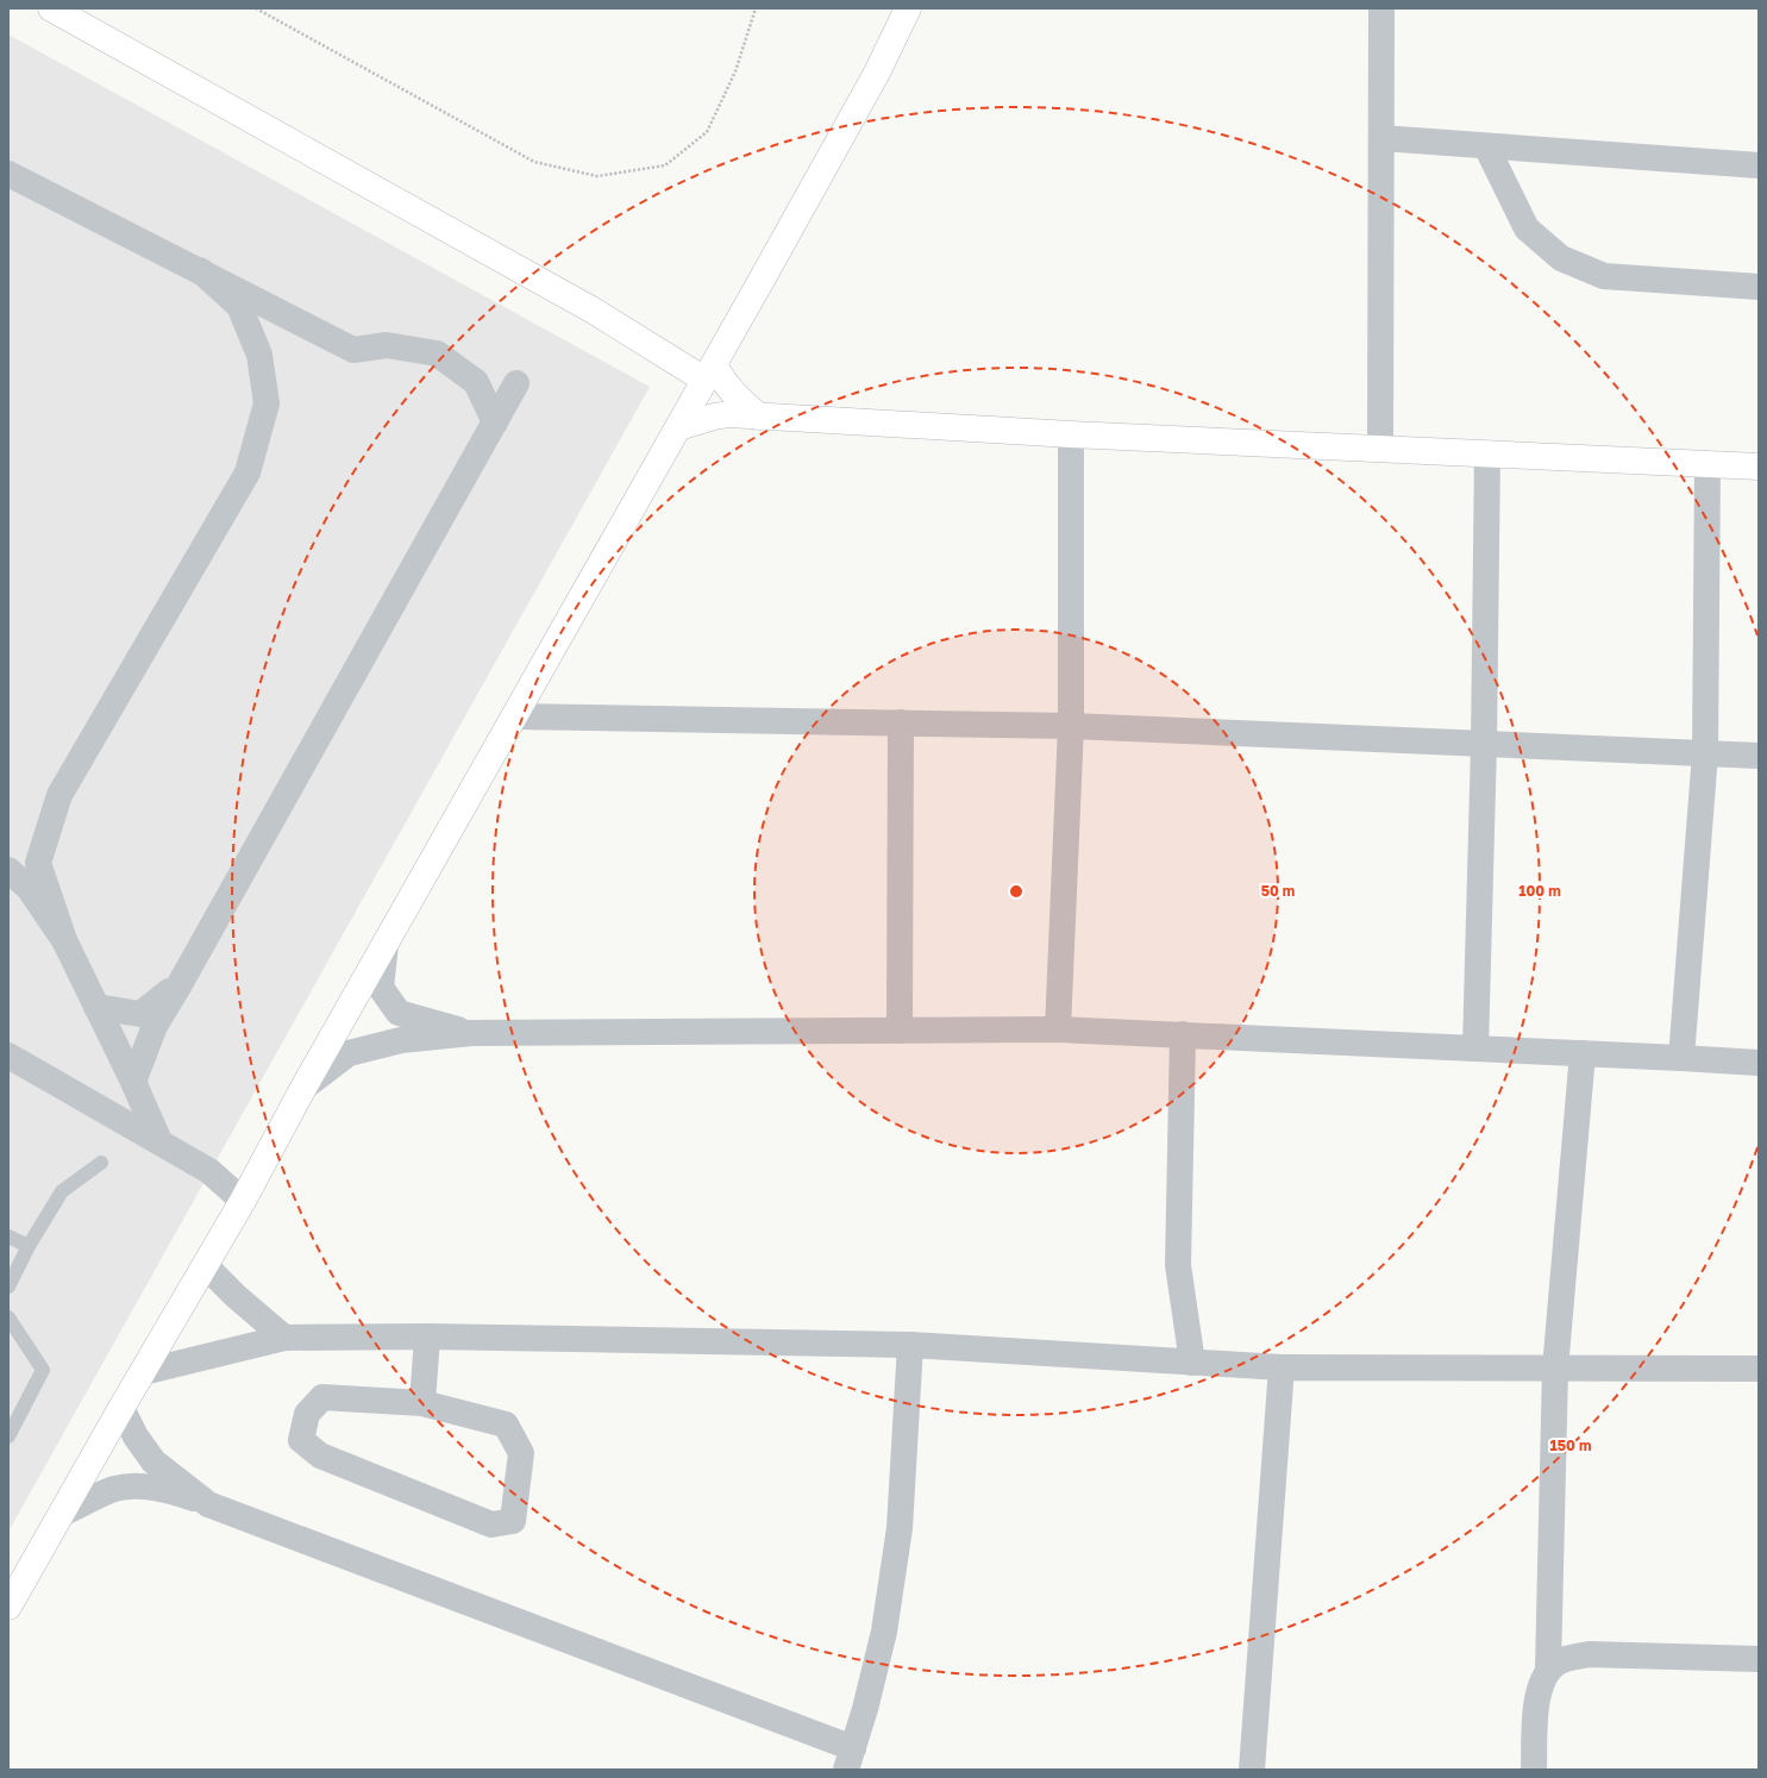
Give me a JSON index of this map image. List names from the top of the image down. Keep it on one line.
{"rings":["50 m","100 m","150 m"]}
